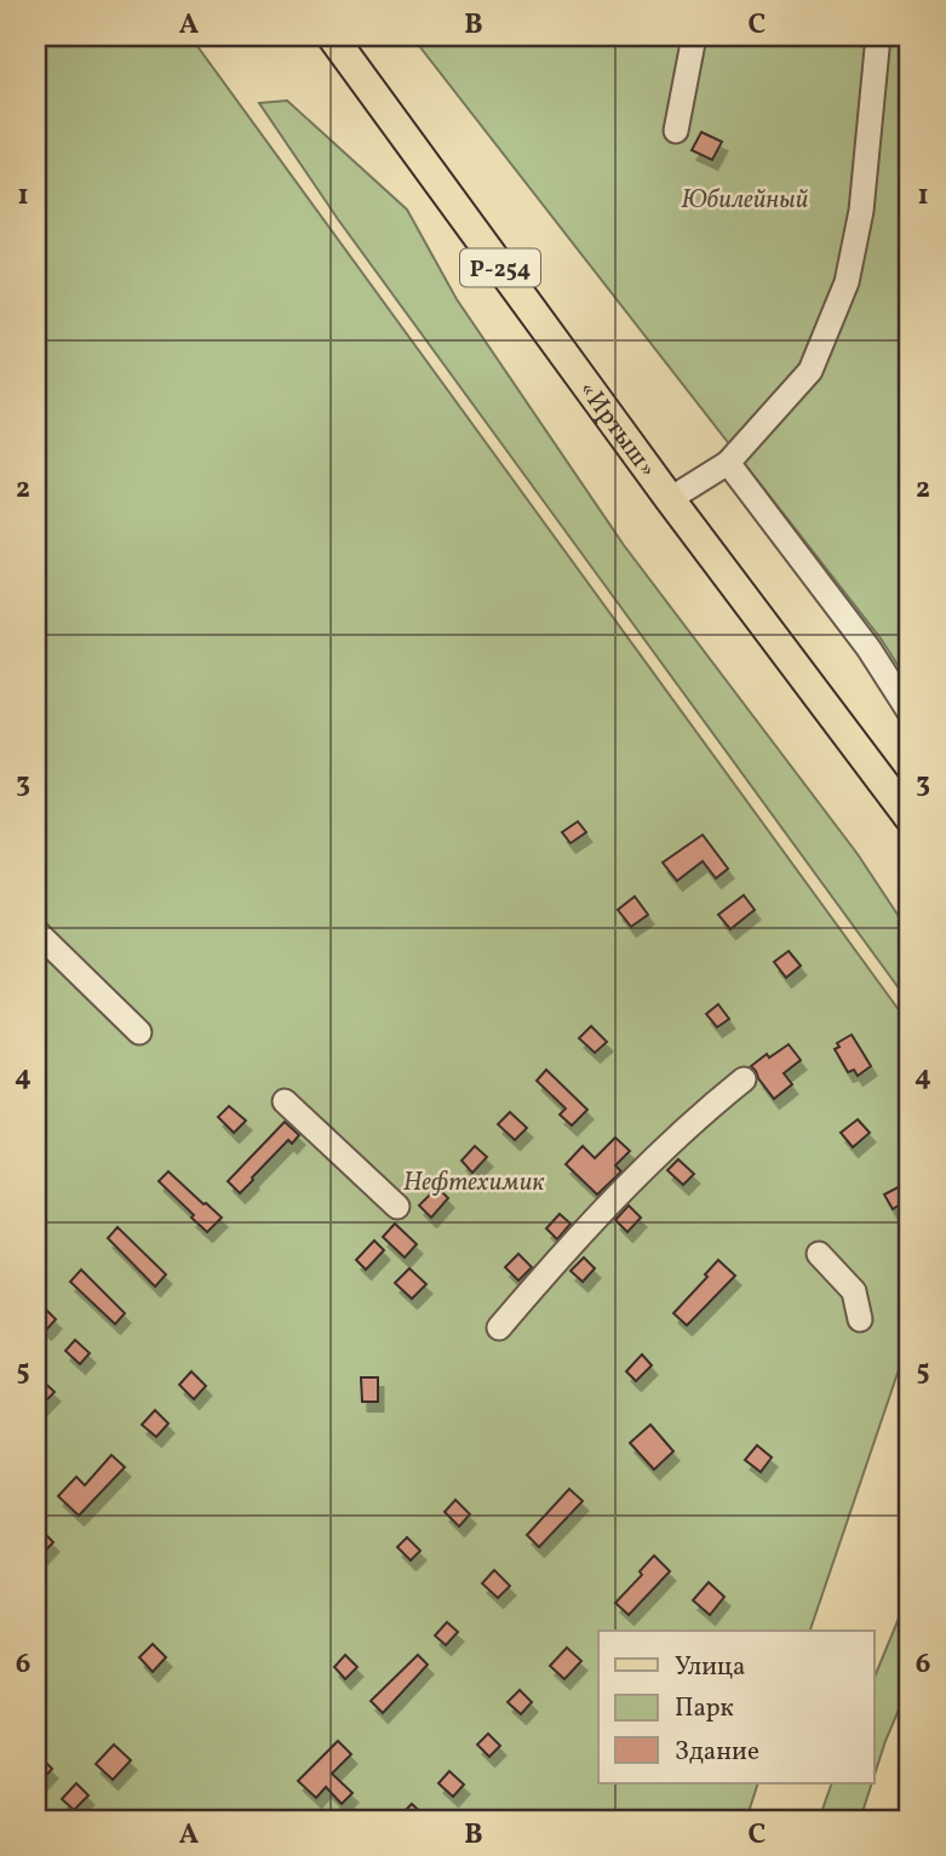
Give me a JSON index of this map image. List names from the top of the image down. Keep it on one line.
{"streets":{"main road":["Р-254","«Иртыш»"]},"parks":["Юбилейный","Нефтехимик"],"legend":["Улица","Парк","Здание"],"grid":{"columns":["A","B","C"],"rows":["1","2","3","4","5","6"]}}
